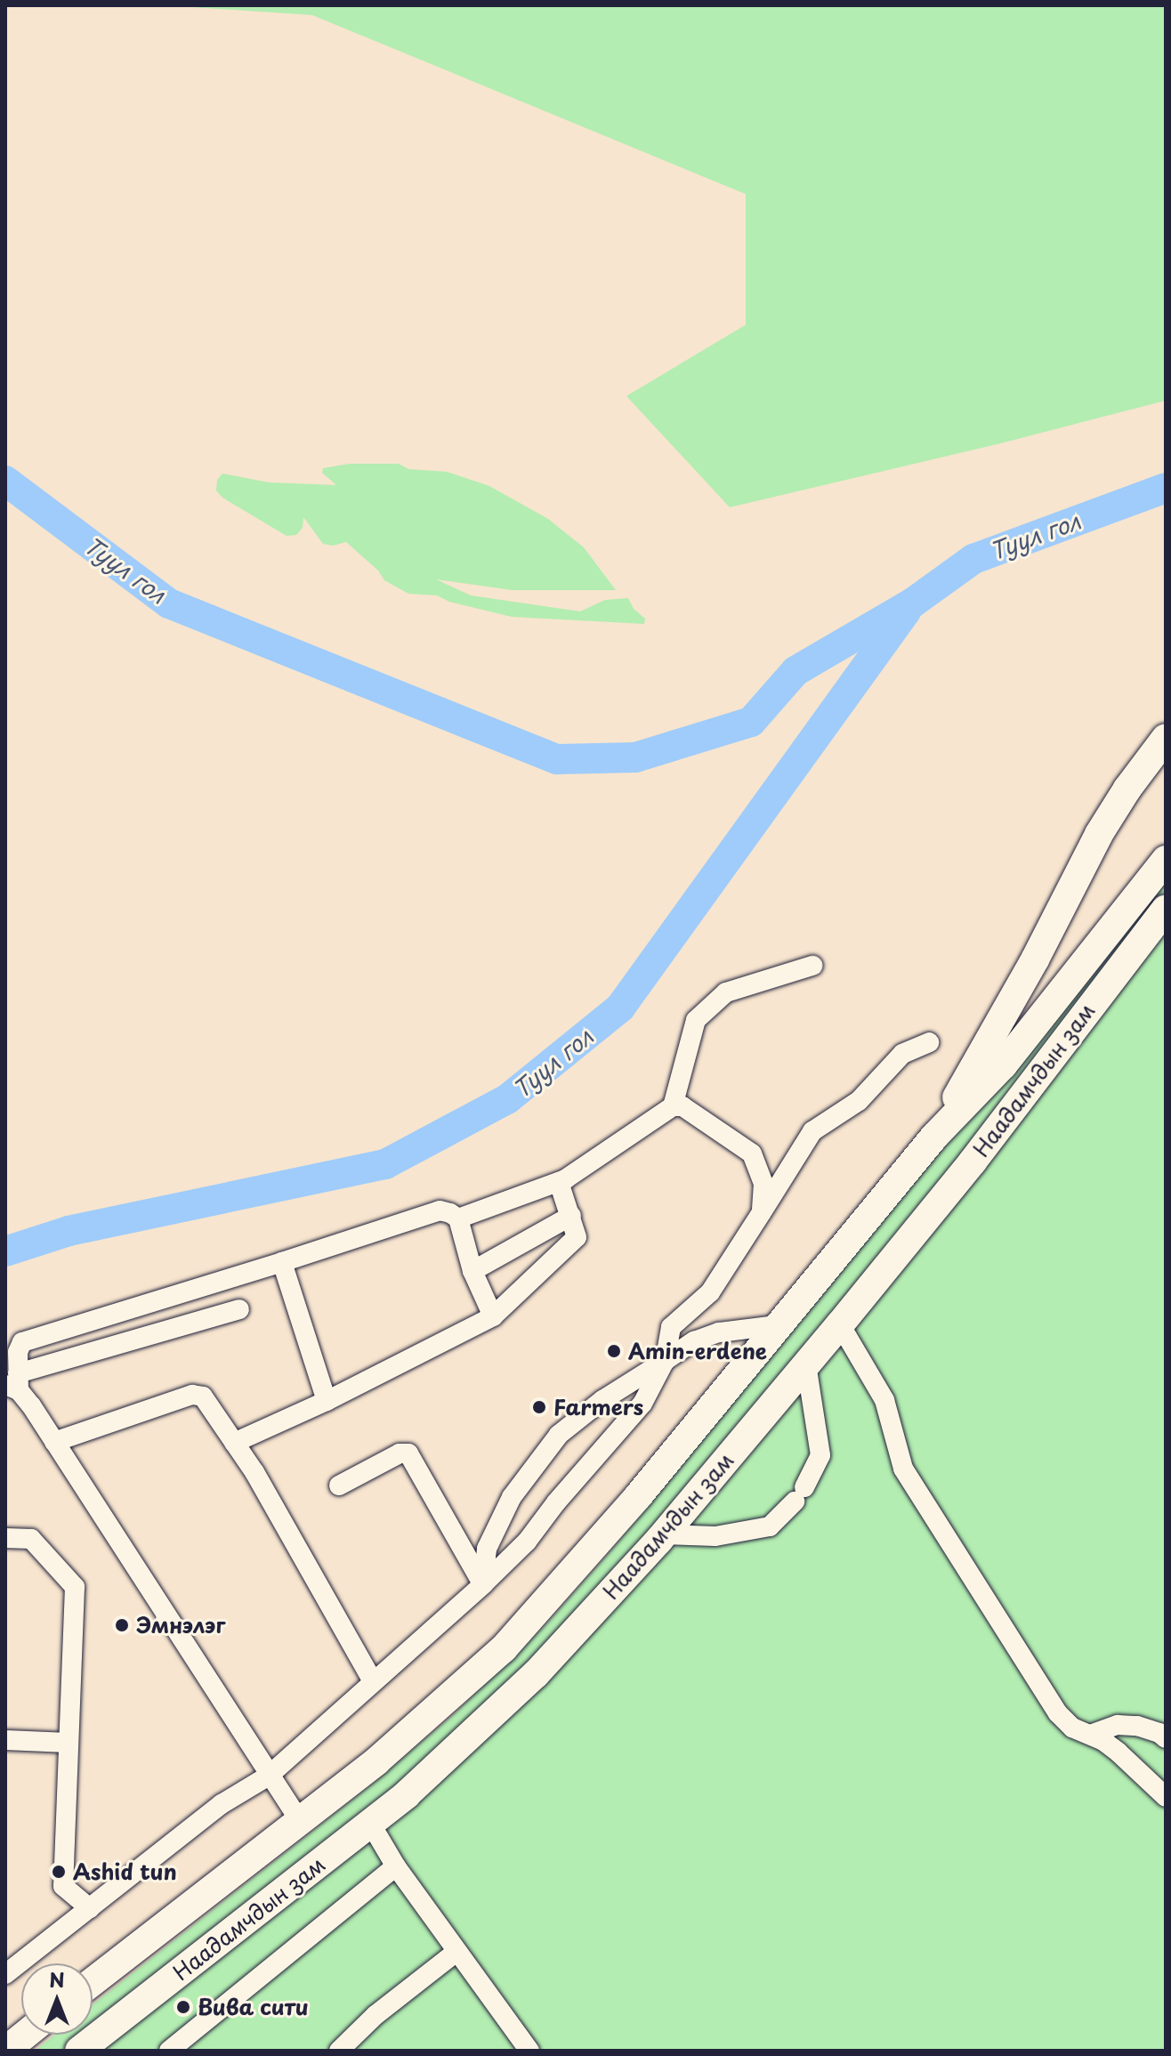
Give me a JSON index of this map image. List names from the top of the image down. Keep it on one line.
{"streets":{"highway":["Наадамчдын зам"]},"water":["Туул гол"],"places":["Amin-erdene","Farmers","Эмнэлэг","Ashid tun","Вива сити"],"north":"top"}
